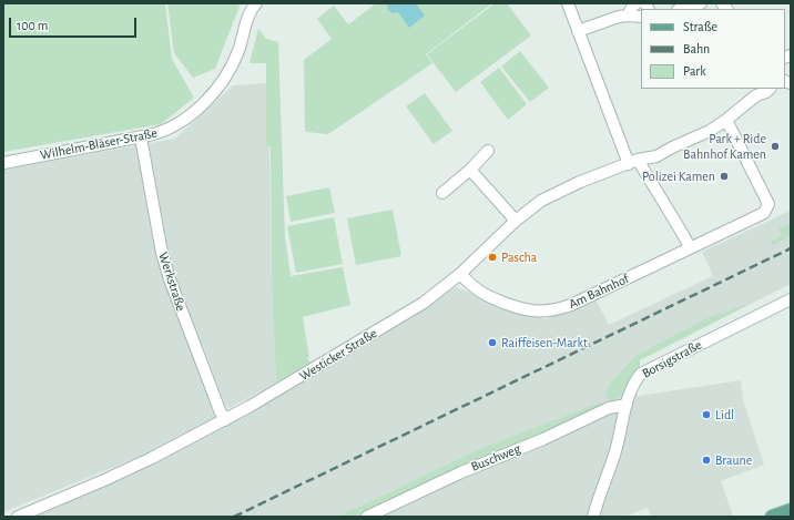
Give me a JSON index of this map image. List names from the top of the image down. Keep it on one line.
{"streets":{"street":["Wilhelm-Bläser-Straße","Werkstraße","Am Bahnhof","Westicker Straße","Borsigstraße","Buschweg"]},"crossings":[["Wilhelm-Bläser-Straße","Werkstraße"],["Werkstraße","Westicker Straße"],["Am Bahnhof","Westicker Straße"],["Borsigstraße","Buschweg"]],"places":["Park + Ride Bahnhof Kamen","Polizei Kamen","Pascha","Raiffeisen-Markt","Lidl","Braune"],"legend":["Straße","Bahn","Park"],"scale_bar":"100 m"}
